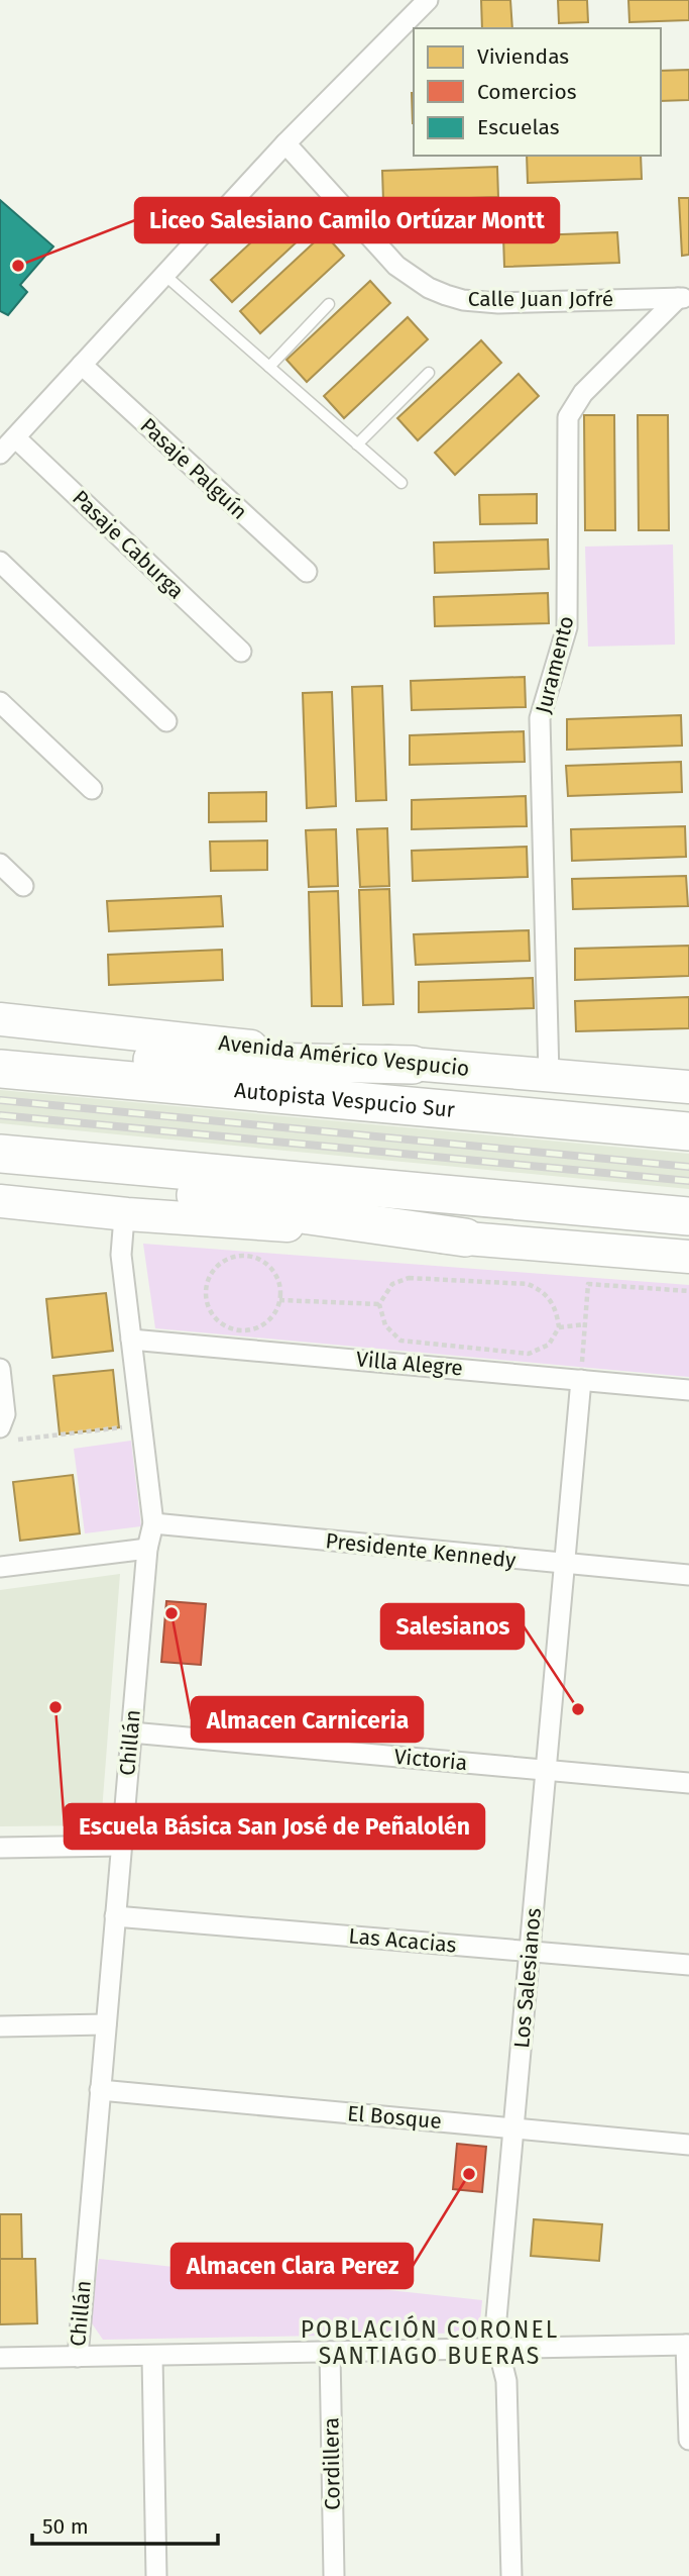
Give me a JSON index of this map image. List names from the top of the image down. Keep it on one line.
{"streets":{"highway":["Autopista Vespucio Sur"],"main road":["Avenida Américo Vespucio"],"street":["Calle Juan Jofré","Pasaje Palguín","Pasaje Caburga","Juramento","Villa Alegre","Presidente Kennedy","Chillán","Victoria","Las Acacias","Los Salesianos","El Bosque","Cordillera"]},"crossings":[["Calle Juan Jofré","Juramento"],["Juramento","Avenida Américo Vespucio"],["Villa Alegre","Chillán"],["Villa Alegre","Los Salesianos"],["Presidente Kennedy","Chillán"],["Presidente Kennedy","Los Salesianos"],["Chillán","Victoria"],["Chillán","Las Acacias"],["Chillán","El Bosque"],["Victoria","Los Salesianos"],["Las Acacias","Los Salesianos"],["Los Salesianos","El Bosque"]],"districts":["POBLACIÓN CORONEL SANTIAGO BUERAS"],"places":["Liceo Salesiano Camilo Ortúzar Montt","Almacen Carniceria","Escuela Básica San José de Peñalolén","Salesianos","Almacen Clara Perez"],"legend":["Viviendas","Comercios","Escuelas"],"scale_bar":"50 m"}
